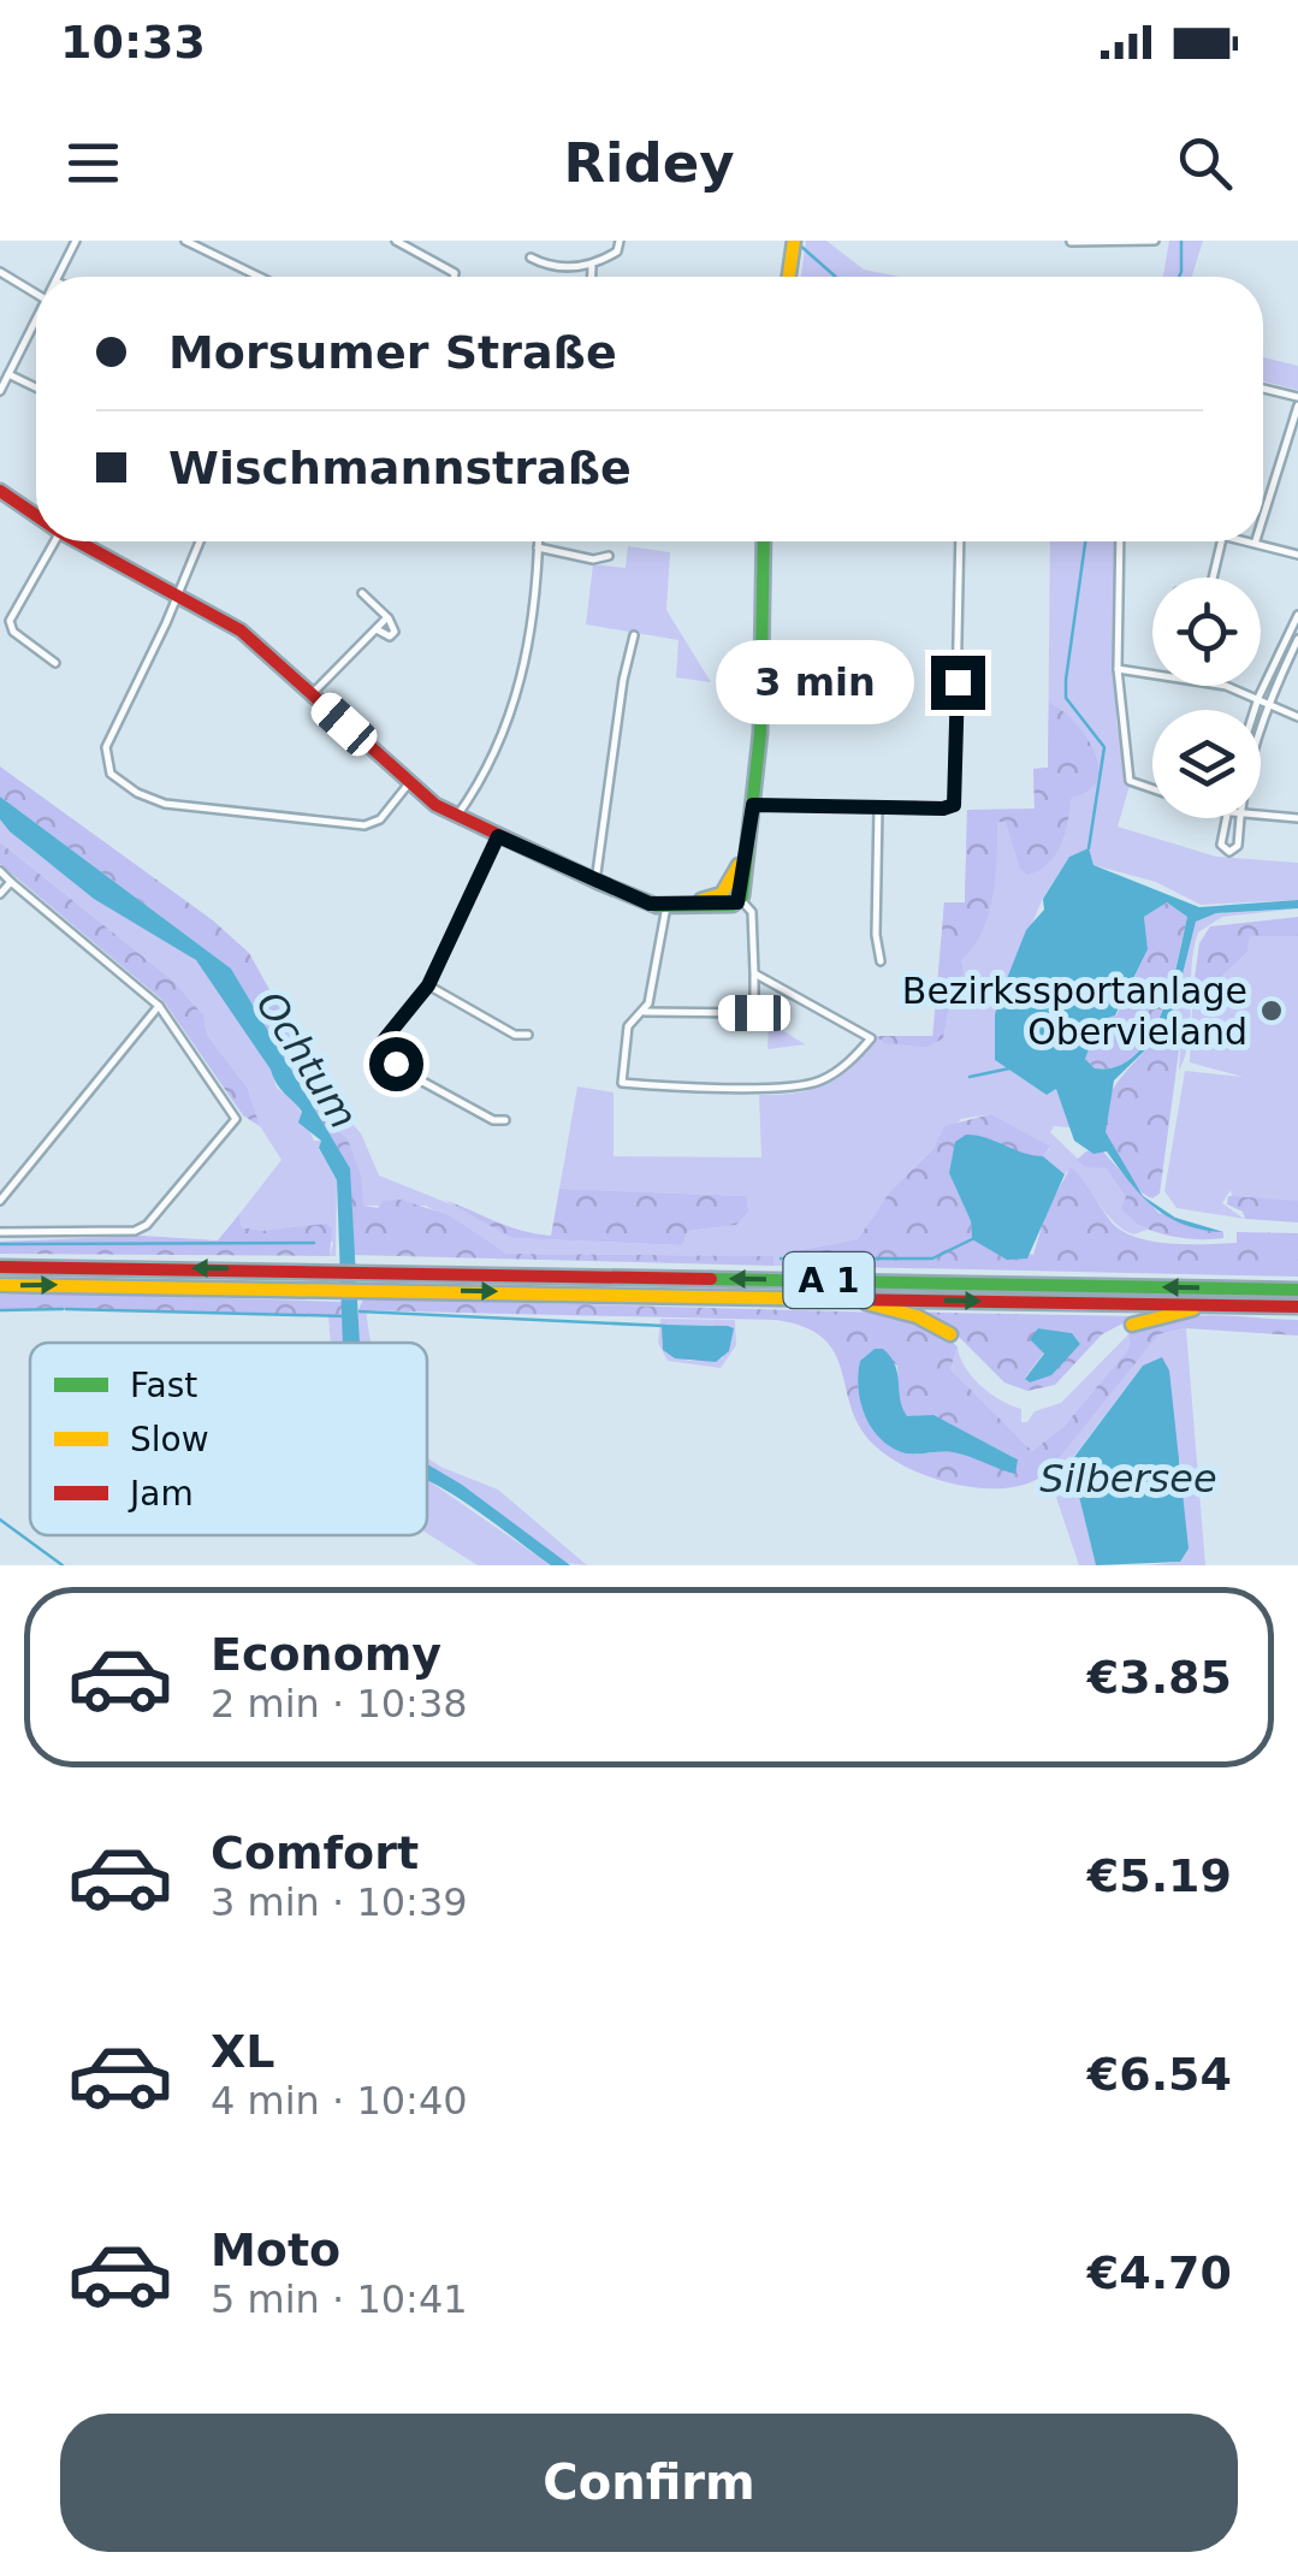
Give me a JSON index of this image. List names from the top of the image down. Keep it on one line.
{"streets":{"main road":["A 1"]},"water":["Ochtum","Silbersee"],"places":["Bezirkssportanlage Obervieland"],"legend":["Fast","Slow","Jam"],"page":{"status":"10:33","header":"Ridey","banner":["Morsumer Straße","Wischmannstraße"],"bubble":"3 min","list":[{"name":"Economy","note":"2 min · 10:38","value":"€3.85"},{"name":"Comfort","note":"3 min · 10:39","value":"€5.19"},{"name":"XL","note":"4 min · 10:40","value":"€6.54"},{"name":"Moto","note":"5 min · 10:41","value":"€4.70"}],"buttons":"Confirm"}}
